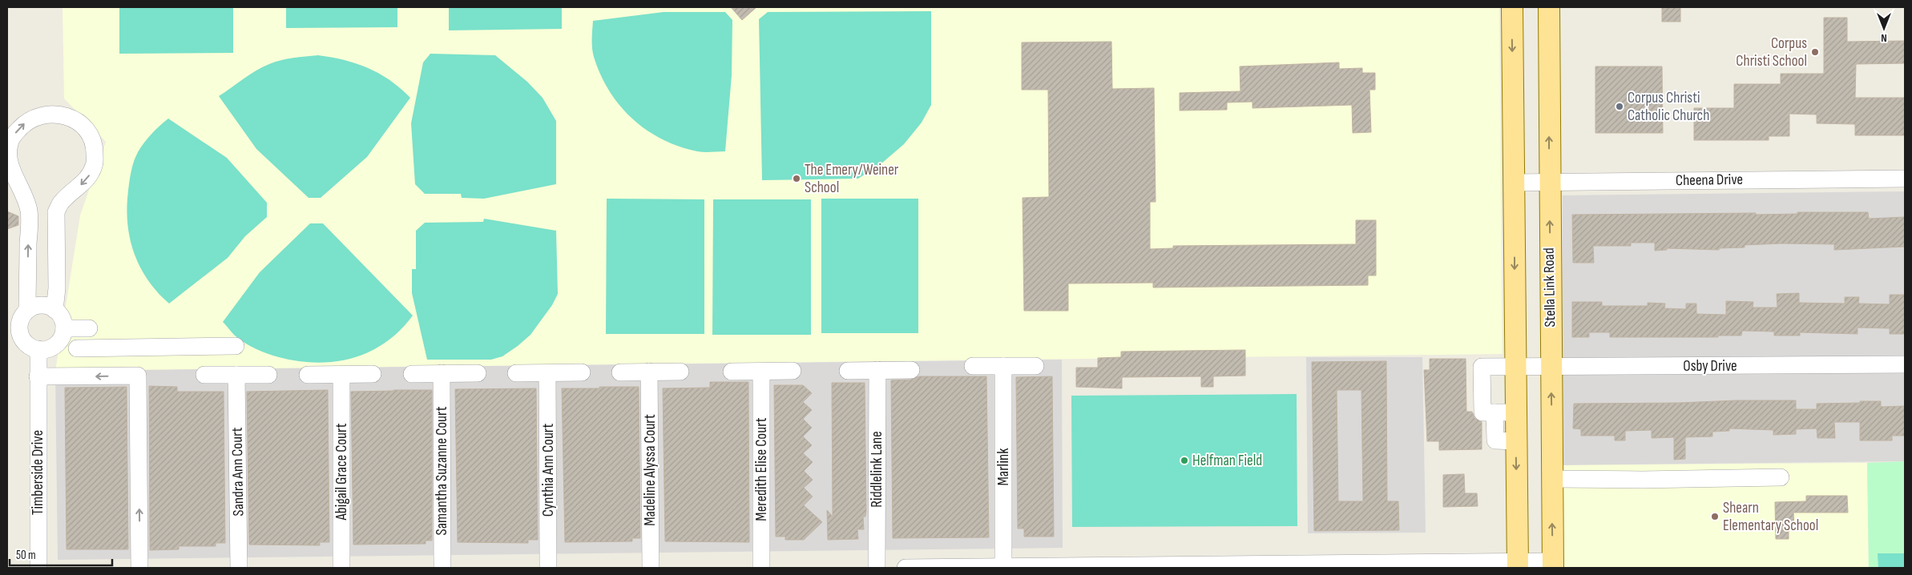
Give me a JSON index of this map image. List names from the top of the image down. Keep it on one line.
{"streets":{"main road":["Stella Link Road"],"street":["Cheena Drive","Osby Drive","Marlink","Meredith Elise Court","Riddlelink Lane","Cynthia Ann Court","Madeline Alyssa Court","Samantha Suzanne Court","Sandra Ann Court","Abigail Grace Court","Timberside Drive"]},"crossings":[["Cheena Drive","Stella Link Road"],["Stella Link Road","Osby Drive"]],"places":["Corpus Christi School","Corpus Christi Catholic Church","The Emery/Weiner School","Helfman Field","Shearn Elementary School"],"scale_bar":"50 m","north":"bottom"}
